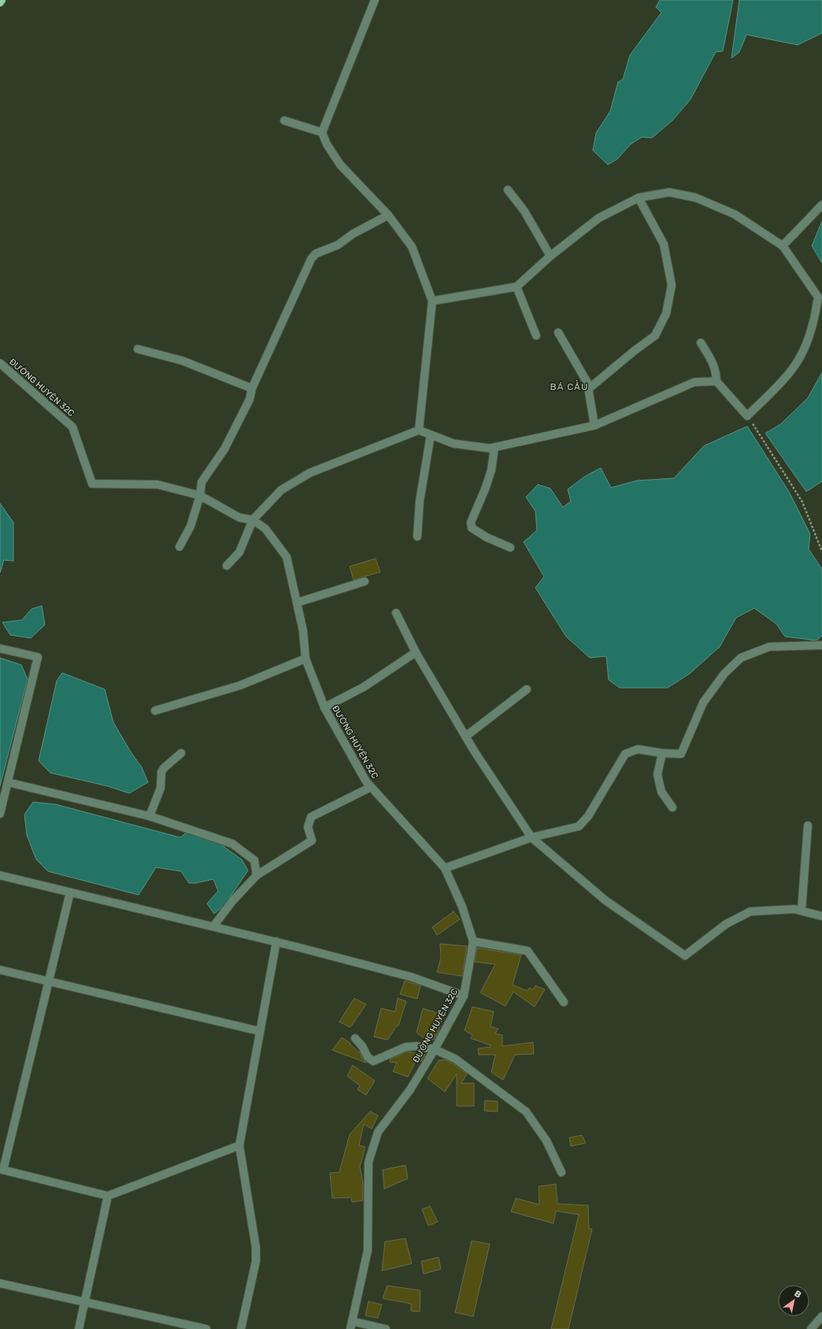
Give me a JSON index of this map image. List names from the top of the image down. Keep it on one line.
{"streets":{"street":["ĐƯỜNG HUYỆN 32C"]},"districts":["BÁ CẦU"],"north":"top right"}
